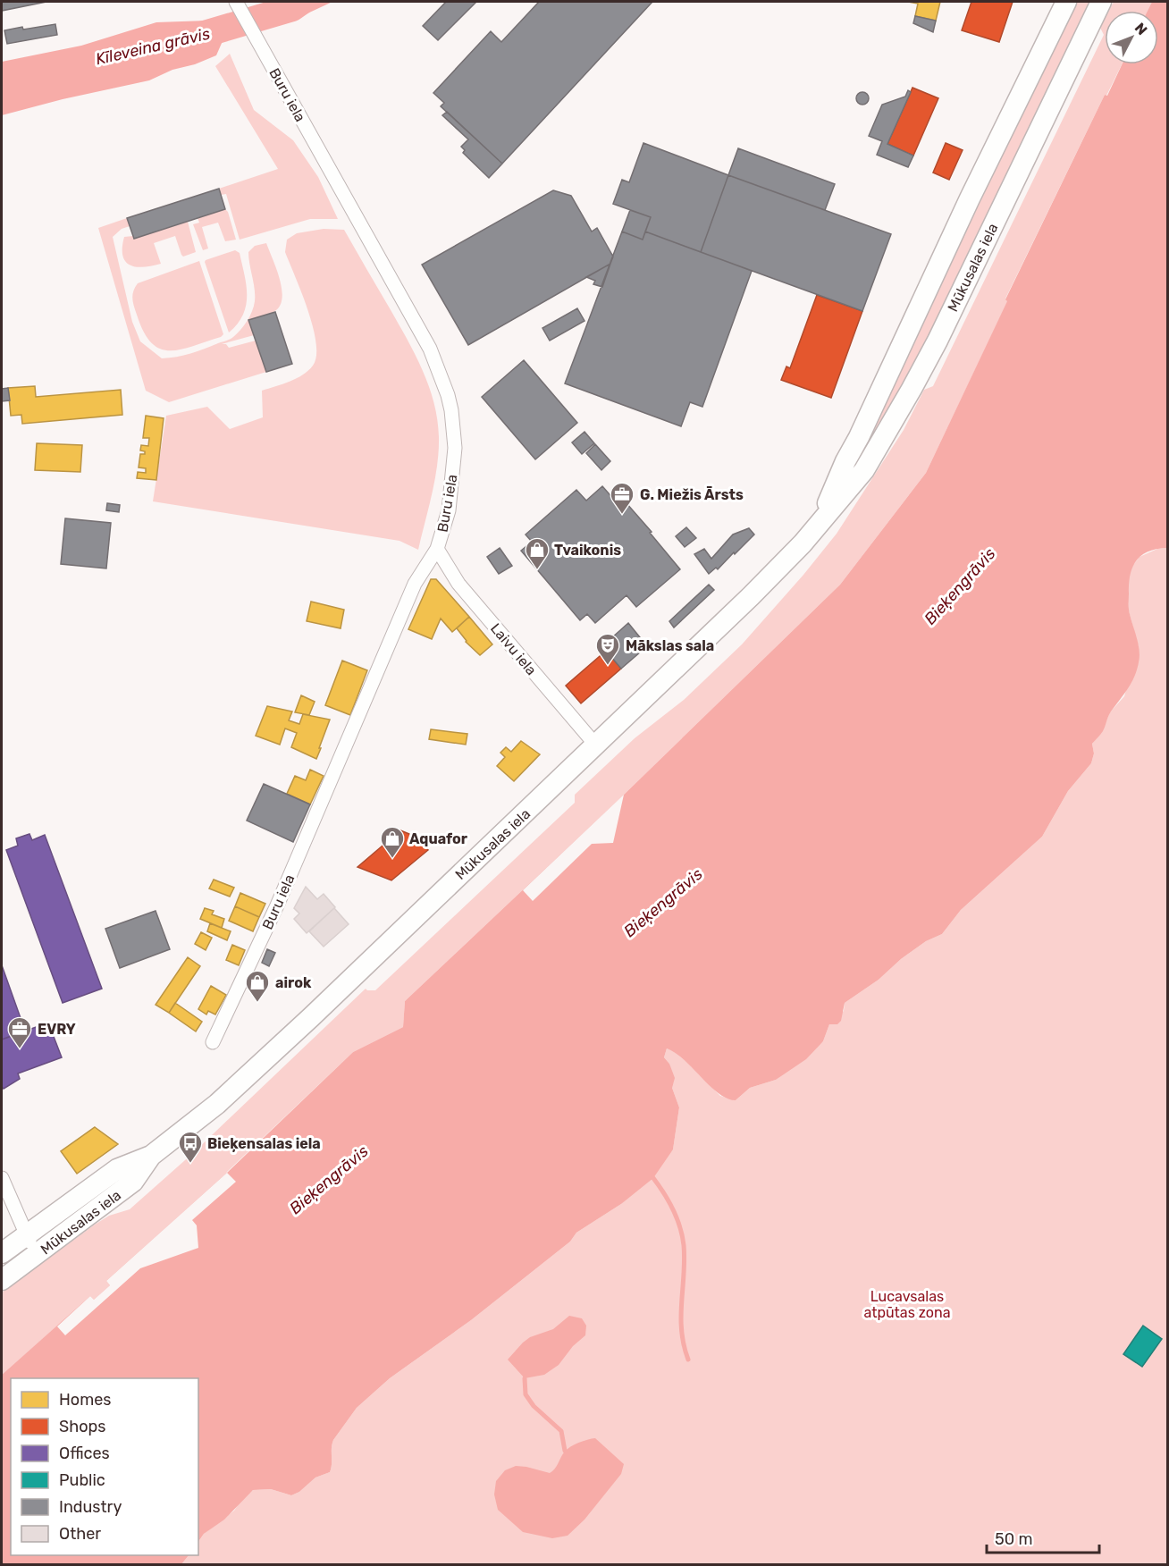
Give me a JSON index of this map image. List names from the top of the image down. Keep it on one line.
{"streets":{"main road":["Mūkusalas iela"],"street":["Buru iela","Laivu iela"]},"crossings":[["Buru iela","Laivu iela"],["Mūkusalas iela","Laivu iela"]],"water":["Kīleveina grāvis","Bieķengrāvis"],"parks":["Lucavsalas atpūtas zona"],"places":{"office":["G. Miežis Ārsts","EVRY"],"shop":["Tvaikonis","Aquafor","airok"],"theatre":["Mākslas sala"],"bus stop":["Bieķensalas iela"]},"legend":["Homes","Shops","Offices","Public","Industry","Other"],"scale_bar":"50 m","north":"top right"}
